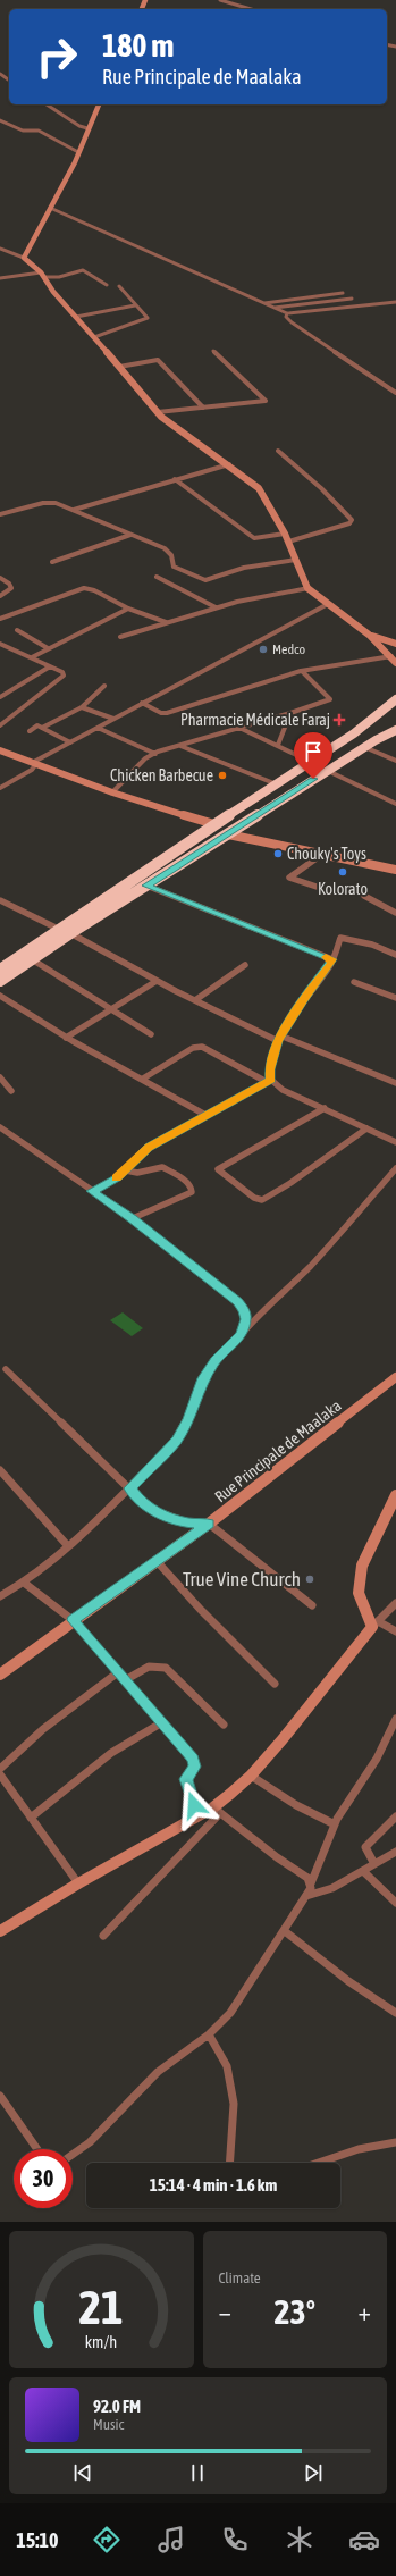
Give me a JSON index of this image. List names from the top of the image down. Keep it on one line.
{"streets":{"street":["Rue Principale de Maalaka"]},"places":{"other":["Medco","Chicken Barbecue","Chouky's Toys","Kolorato","True Vine Church"],"health":["Pharmacie Médicale Faraj"]},"page":{"turn":["180 m","Rue Principale de Maalaka"],"limit":"30","trip":"15:14 · 4 min · 1.6 km","tile":"Climate","heat":["−","23°","+"],"song":["92.0 FM","Music"],"tabs":"15:10","gauge":["21","km/h"]}}
